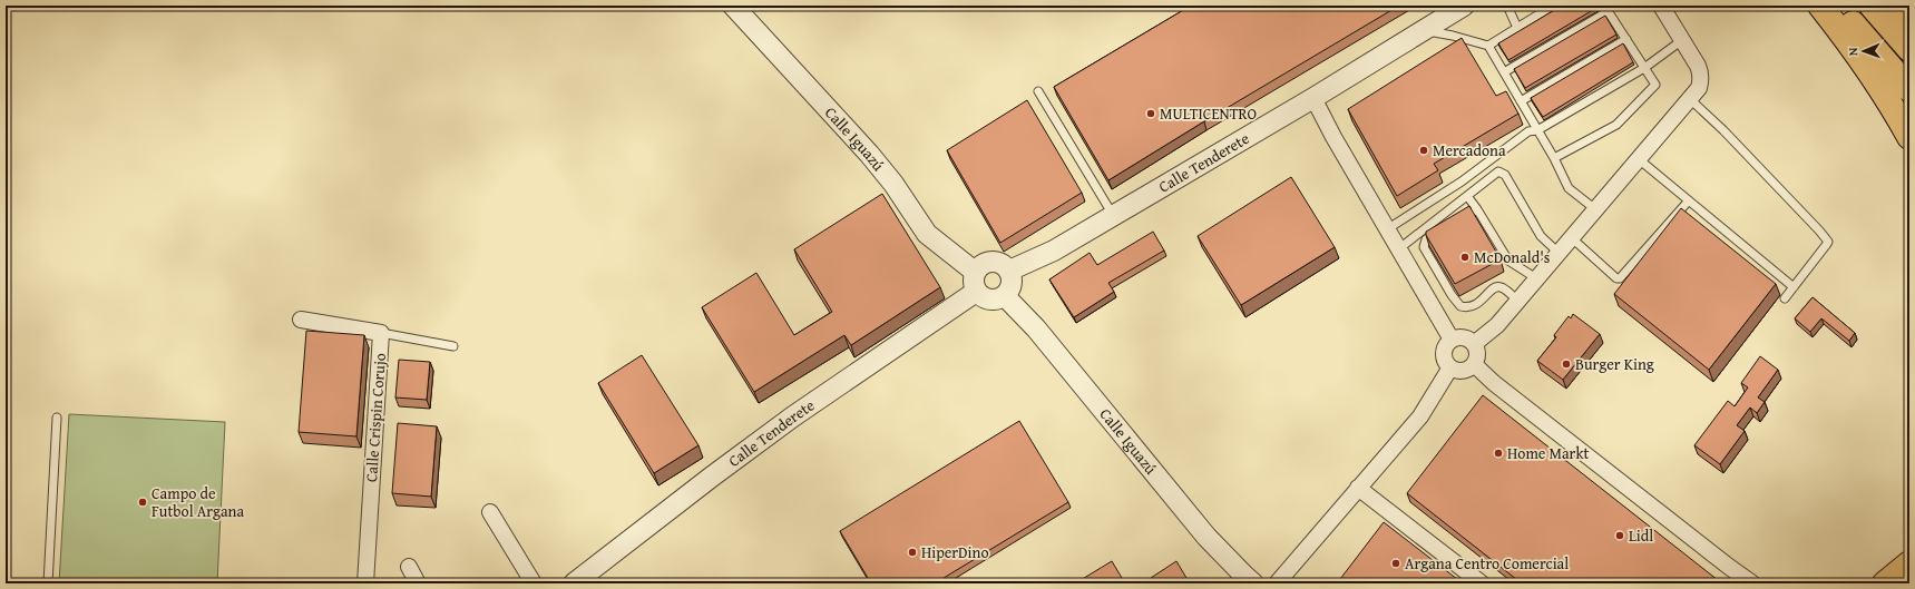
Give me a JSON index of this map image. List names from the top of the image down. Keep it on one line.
{"streets":{"street":["Calle Iguazú","Calle Tenderete","Calle Crispin Corujo"]},"crossings":[["Calle Iguazú","Calle Tenderete"]],"places":["MULTICENTRO","Mercadona","McDonald's","Burger King","Home Markt","Campo de Futbol Argana","Lidl","HiperDino","Argana Centro Comercial"],"north":"left"}
